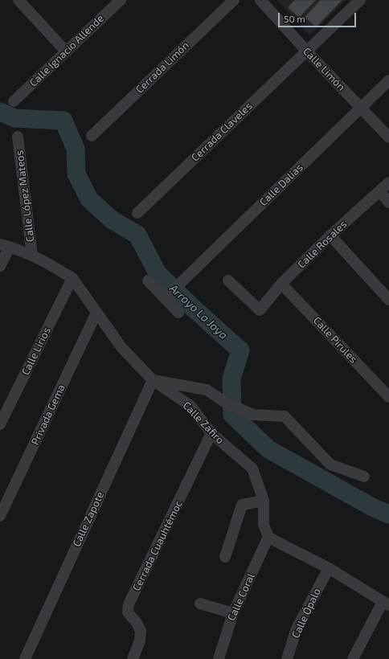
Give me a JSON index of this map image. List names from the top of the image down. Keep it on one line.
{"streets":{"street":["Calle Ignacio Allende","Cerrada Limón","Calle Limón","Cerrada Claveles","Calle Dalias","Calle López Mateos","Calle Rosales","Calle Pirules","Calle Lirios","Privada Gema","Calle Zafiro","Calle Zapote","Cerrada Cuauhtémoc","Calle Coral","Calle Ópalo"]},"crossings":[["Calle Limón","Cerrada Claveles"],["Calle Limón","Calle Dalias"],["Calle López Mateos","Calle Zafiro"],["Calle Rosales","Calle Pirules"],["Calle Lirios","Calle Zafiro"],["Privada Gema","Calle Zafiro"],["Calle Zafiro","Calle Zapote"],["Calle Zafiro","Cerrada Cuauhtémoc"],["Calle Zafiro","Calle Coral"]],"water":["Arroyo La Joya"],"scale_bar":"50 m"}
